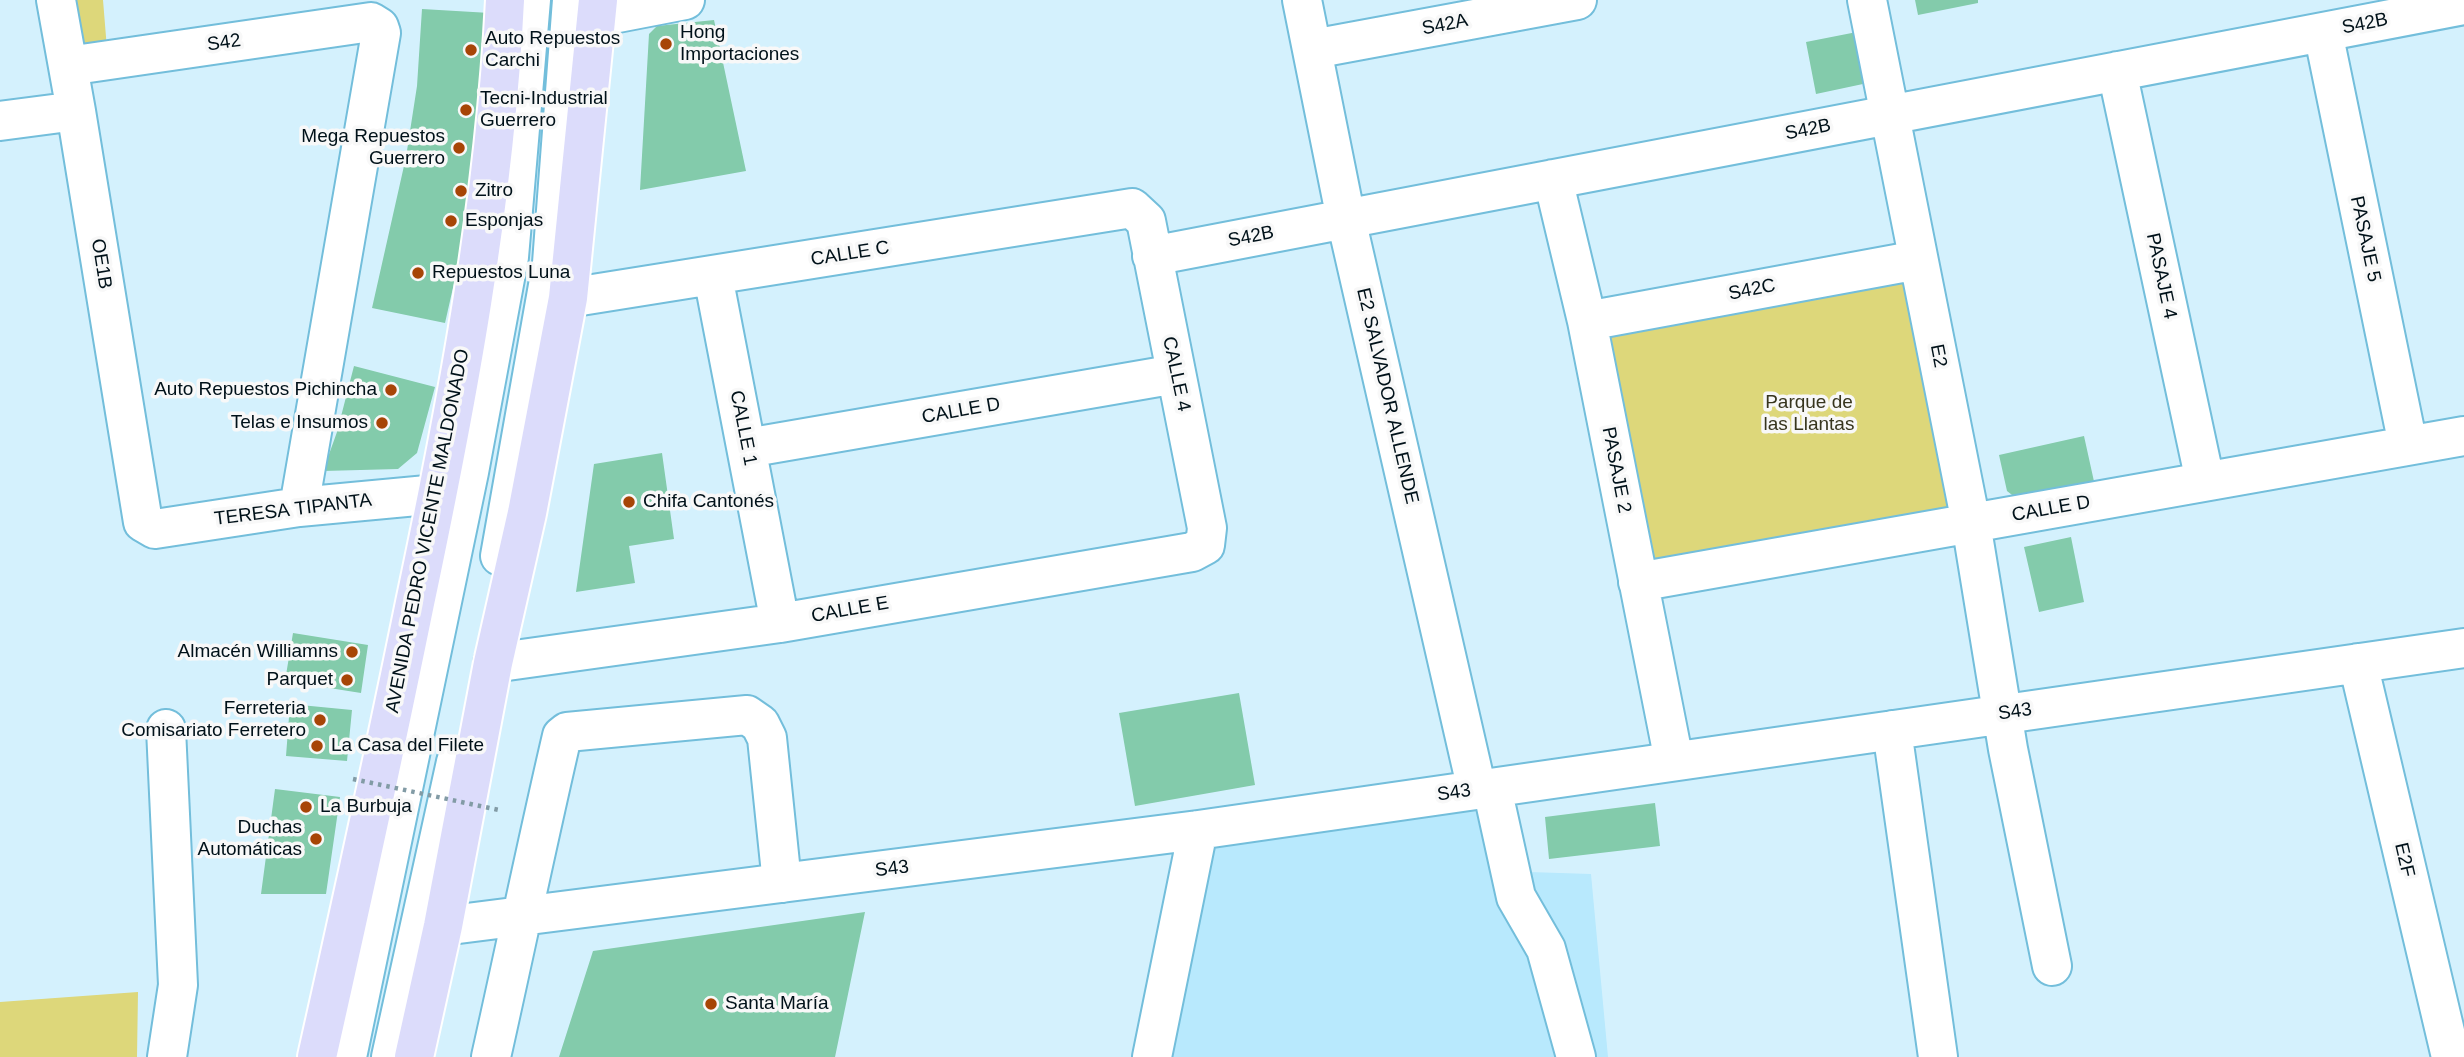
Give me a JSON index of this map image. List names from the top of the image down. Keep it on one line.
{"streets":{"main road":["AVENIDA PEDRO VICENTE MALDONADO"],"street":["S42B","S42A","S42","PASAJE 5","CALLE C","OE1B","PASAJE 4","S42C","E2","CALLE 4","E2 SALVADOR ALLENDE","CALLE D","CALLE 1","PASAJE 2","TERESA TIPANTA","CALLE E","S43","E2F"]},"crossings":[["S42B","PASAJE 5"],["S42B","PASAJE 4"],["S42B","E2"],["S42B","CALLE 4"],["S42B","E2 SALVADOR ALLENDE"],["S42B","PASAJE 2"],["S42A","E2 SALVADOR ALLENDE"],["S42","OE1B"],["S42","TERESA TIPANTA"],["PASAJE 5","CALLE D"],["CALLE C","CALLE 4"],["CALLE C","CALLE 1"],["OE1B","TERESA TIPANTA"],["PASAJE 4","CALLE D"],["S42C","E2"],["S42C","PASAJE 2"],["E2","CALLE D"],["E2","S43"],["CALLE 4","CALLE D"],["CALLE 4","CALLE E"],["E2 SALVADOR ALLENDE","S43"],["CALLE D","CALLE 1"],["CALLE D","PASAJE 2"],["CALLE 1","CALLE E"],["PASAJE 2","S43"],["TERESA TIPANTA","AVENIDA PEDRO VICENTE MALDONADO"],["S43","E2F"]],"parks":["Parque de las Llantas"],"places":["Hong Importaciones","Auto Repuestos Carchi","Tecni-Industrial Guerrero","Mega Repuestos Guerrero","Zitro","Esponjas","Repuestos Luna","Auto Repuestos Pichincha","Telas e Insumos","Chifa Cantonés","Almacén Williamns","Parquet","Ferreteria Comisariato Ferretero","La Casa del Filete","La Burbuja","Duchas Automáticas","Santa María"]}
